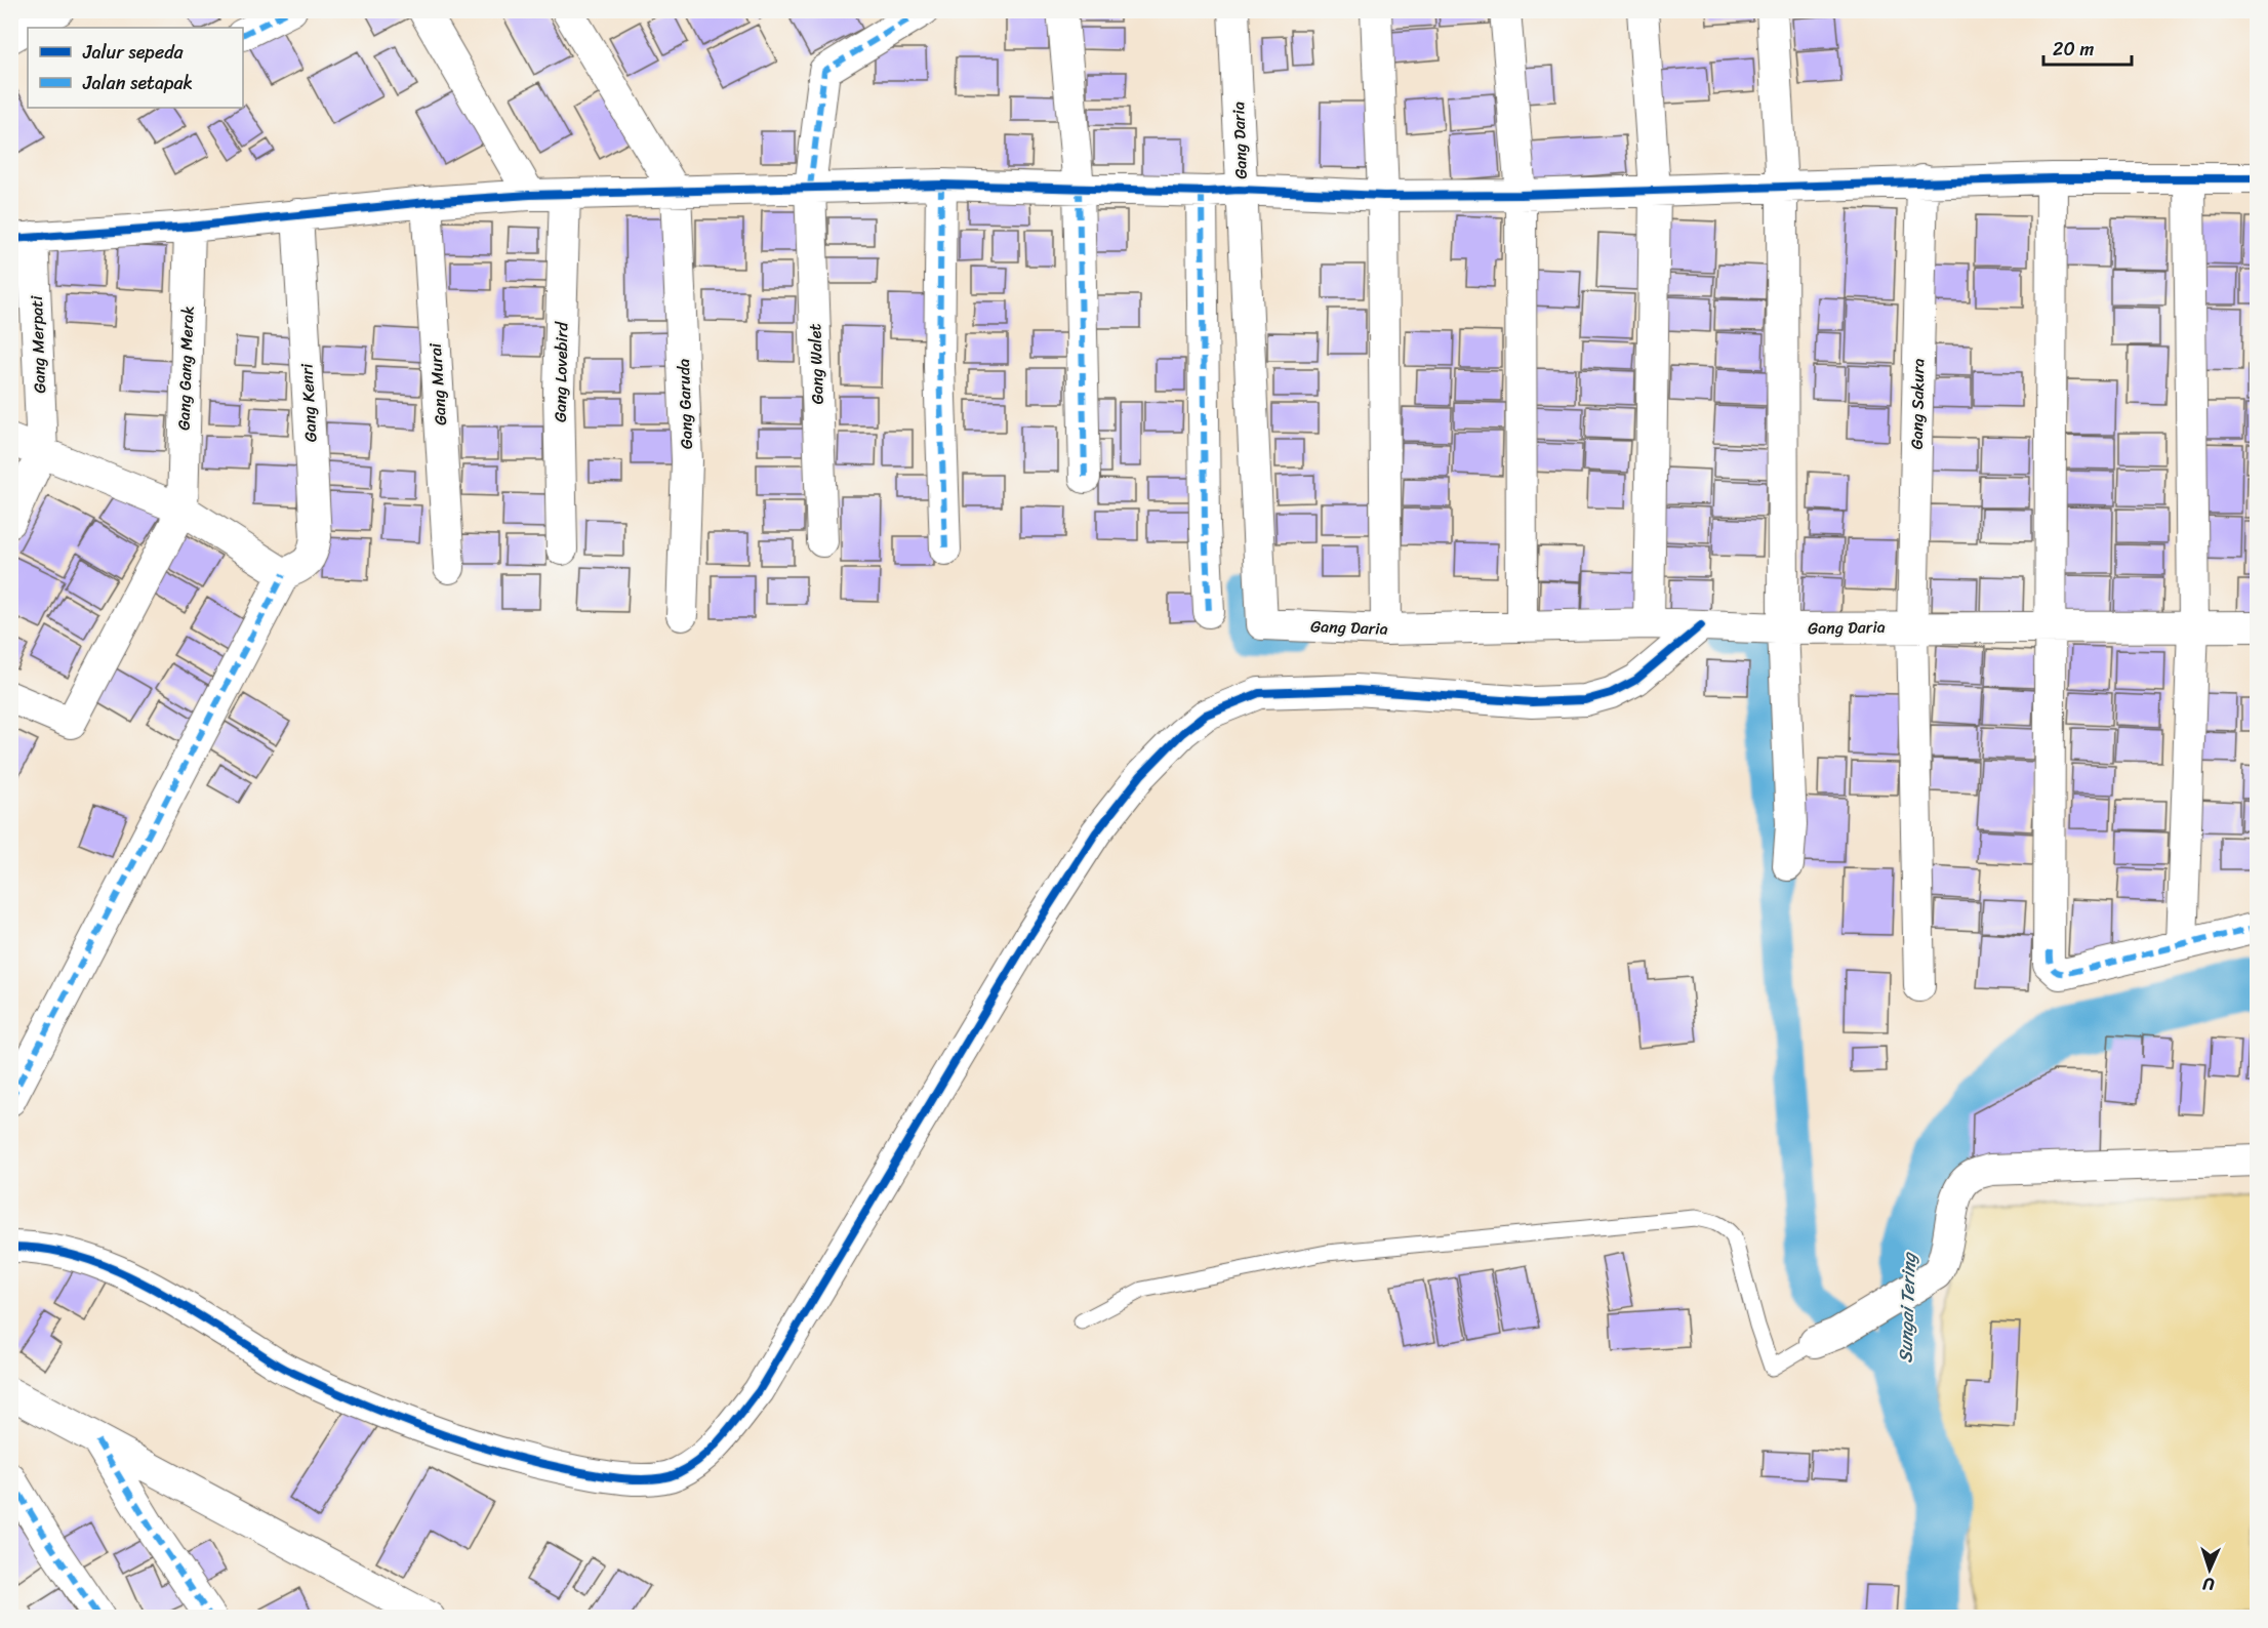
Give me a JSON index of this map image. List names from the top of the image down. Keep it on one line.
{"streets":{"street":["Gang Daria","Gang Merpati","Gang Walet","Gang Gang Merak","Gang Lovebird","Gang Murai","Gang Kenri","Gang Garuda","Gang Sakura"]},"crossings":[["Gang Daria","Gang Sakura"]],"water":["Sungai Tering"],"legend":["Jalur sepeda","Jalan setapak"],"scale_bar":"20 m","north":"bottom"}
